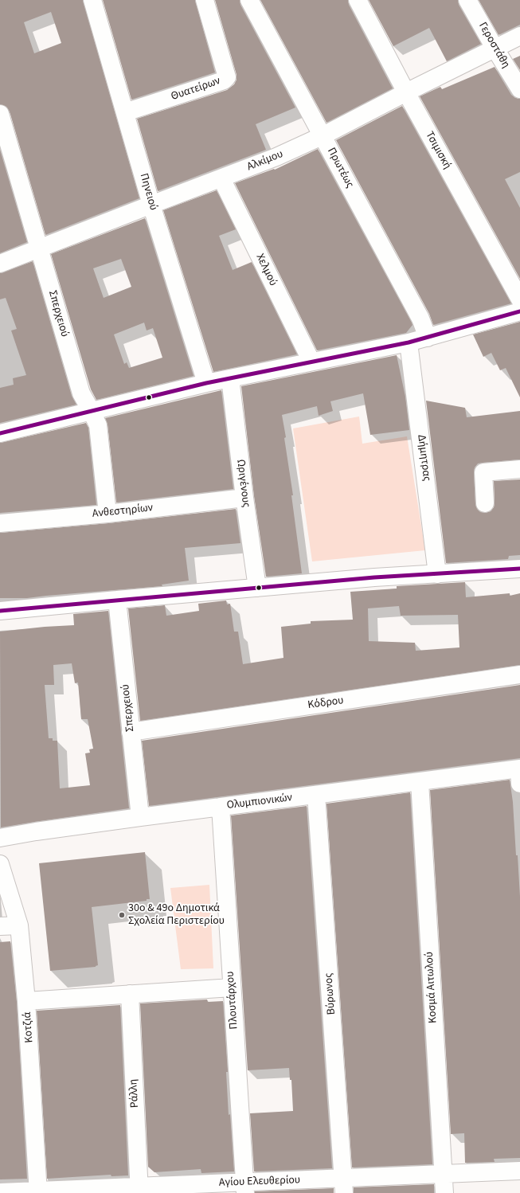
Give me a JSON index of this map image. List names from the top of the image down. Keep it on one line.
{"streets":{"street":["Γεροστάθη","Θυατείρων","Τσιμισκή","Αλκίμου","Πρωτέως","Πηνειού","Χελμού","Σπερχειού","Δήμητρας","Ωριγένους","Ανθεστηρίων","Κόδρου","Ολυμπιονικών","Κοσμά Αιτωλού","Βύρωνος","Πλουτάρχου","Κοτζιά","Ράλλη","Αγίου Ελευθερίου"]},"crossings":[["Γεροστάθη","Αλκίμου"],["Θυατείρων","Πηνειού"],["Τσιμισκή","Αλκίμου"],["Αλκίμου","Πρωτέως"],["Αλκίμου","Πηνειού"],["Αλκίμου","Χελμού"],["Αλκίμου","Σπερχειού"],["Σπερχειού","Ανθεστηρίων"],["Σπερχειού","Κόδρου"],["Σπερχειού","Ολυμπιονικών"],["Ωριγένους","Ανθεστηρίων"],["Ολυμπιονικών","Κοσμά Αιτωλού"],["Ολυμπιονικών","Βύρωνος"],["Ολυμπιονικών","Πλουτάρχου"],["Κοσμά Αιτωλού","Αγίου Ελευθερίου"],["Βύρωνος","Αγίου Ελευθερίου"],["Πλουτάρχου","Αγίου Ελευθερίου"],["Κοτζιά","Αγίου Ελευθερίου"],["Ράλλη","Αγίου Ελευθερίου"]],"places":["30ο & 49ο Δημοτικά Σχολεία Περιστερίου"]}
